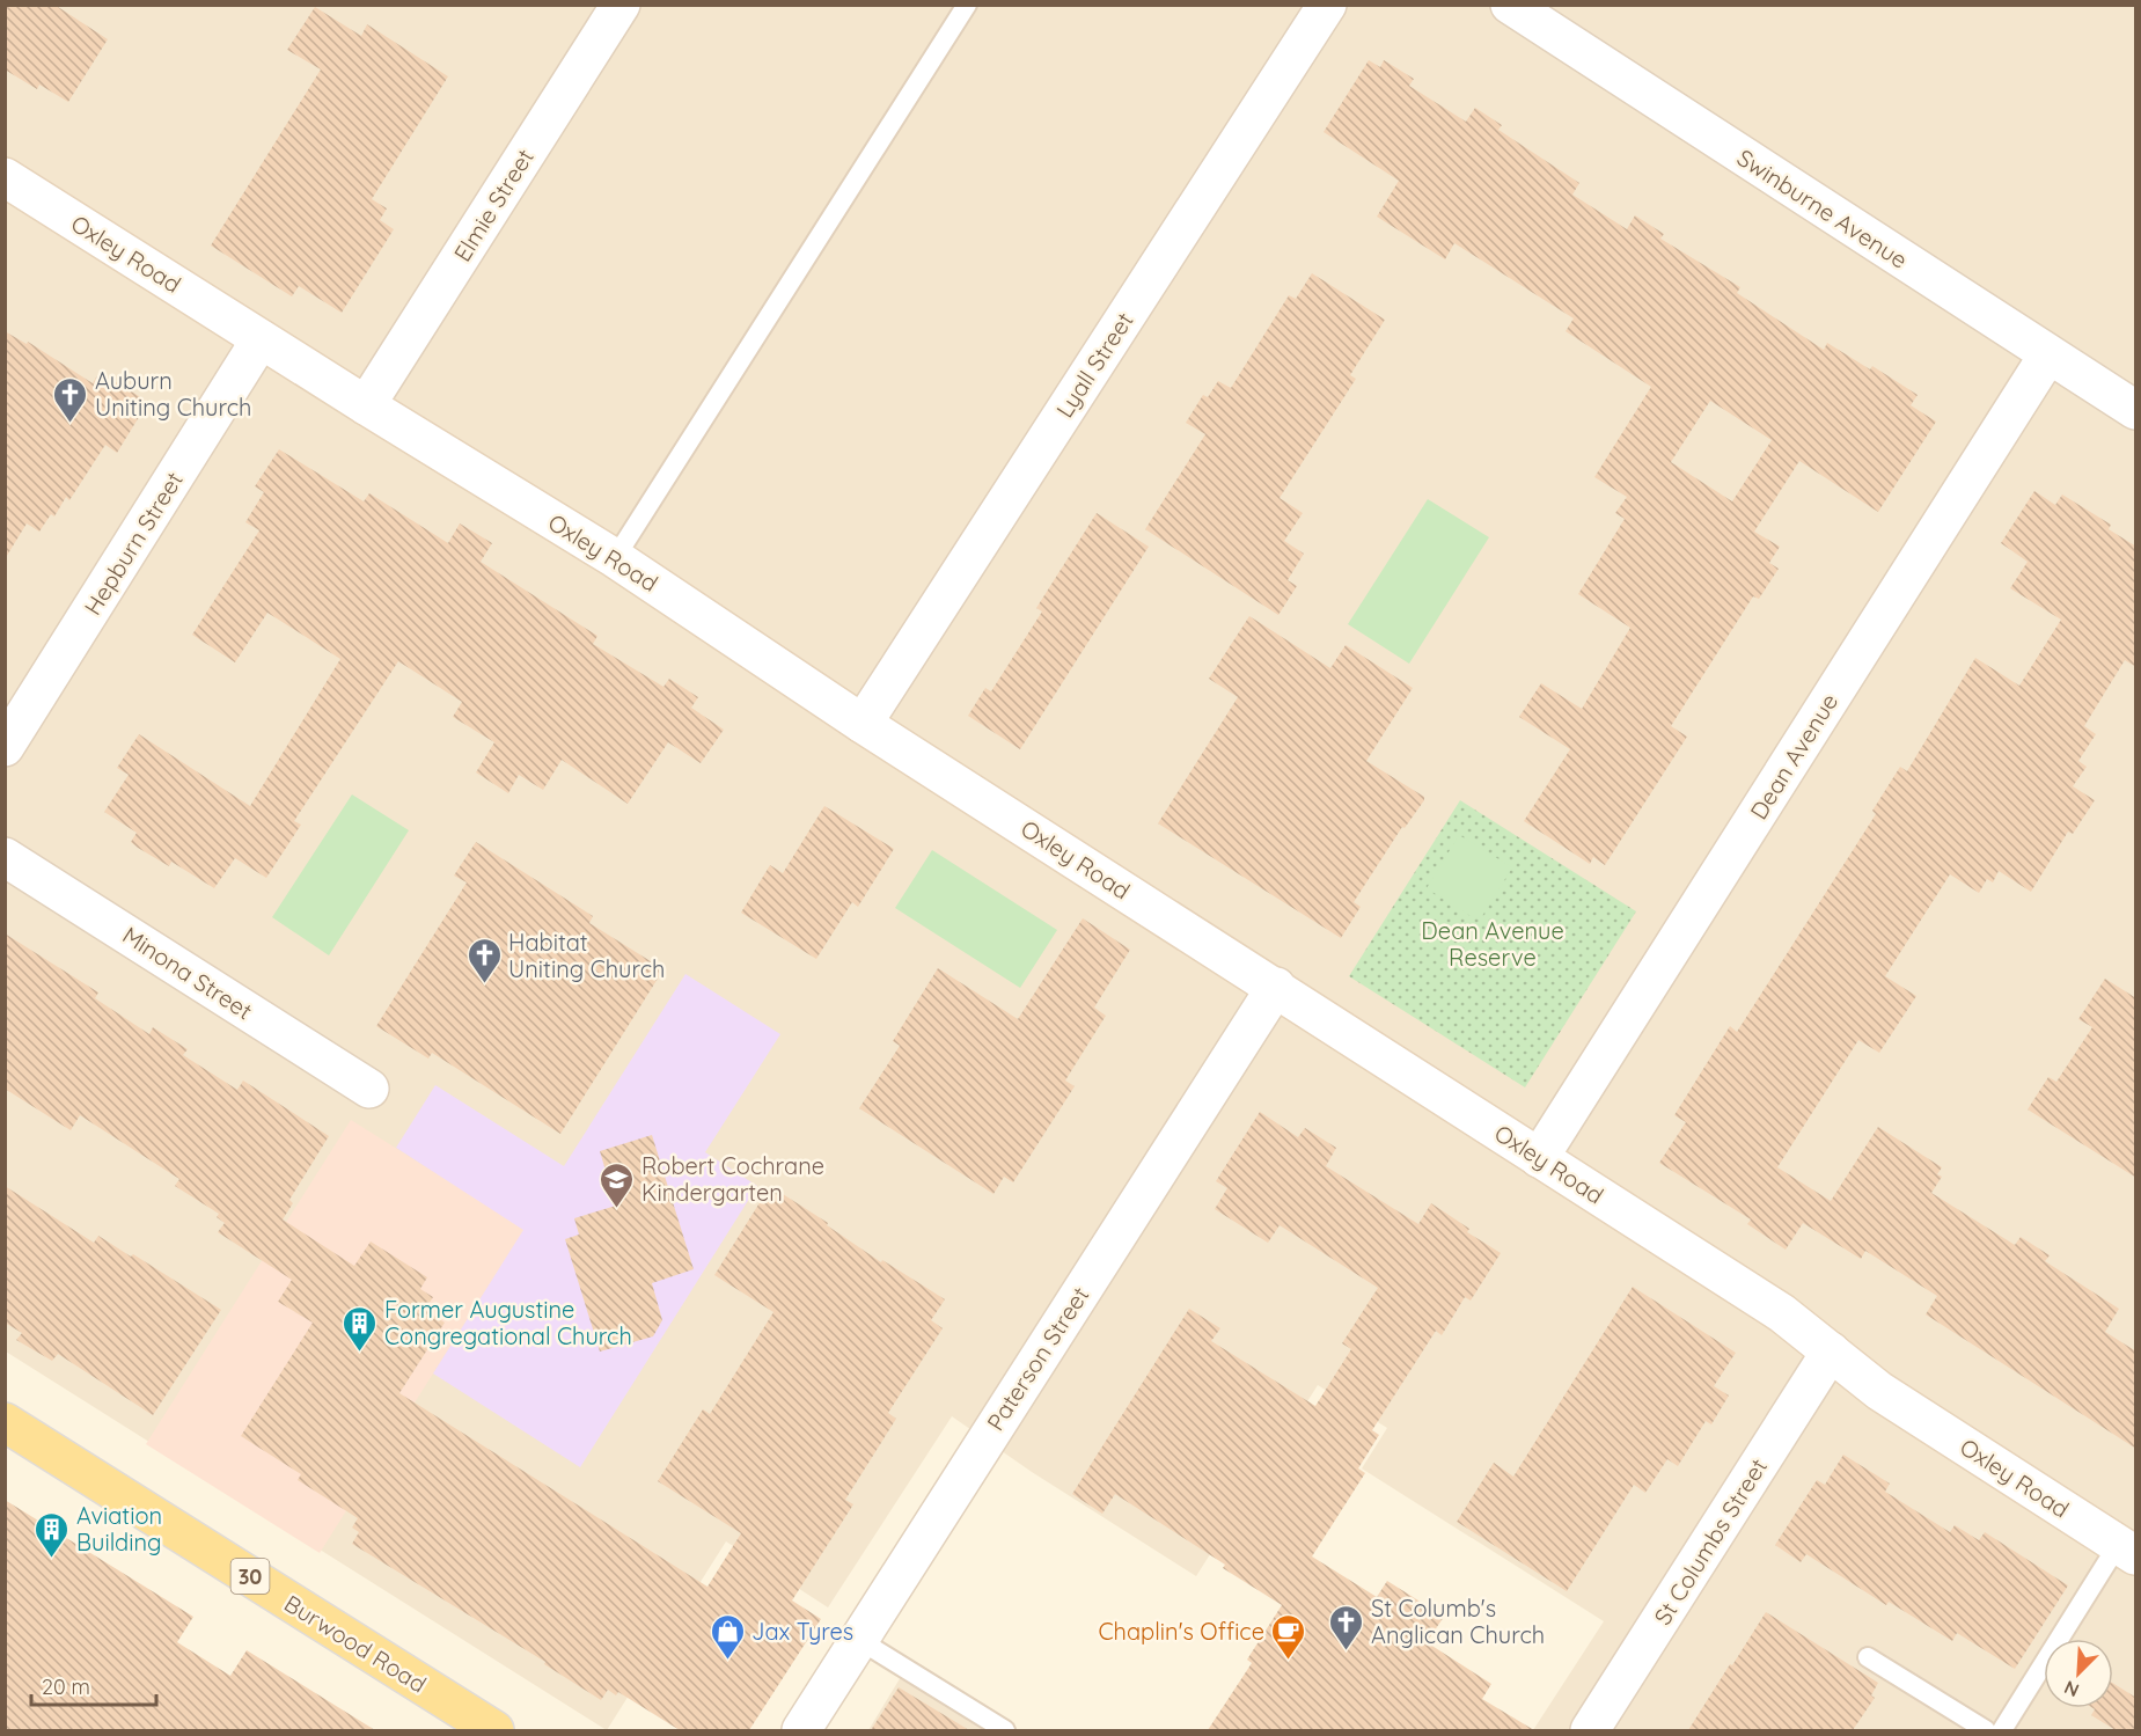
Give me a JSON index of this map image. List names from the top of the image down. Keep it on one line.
{"streets":{"main road":["30","Burwood Road"],"street":["Elmie Street","Swinburne Avenue","Oxley Road","Lyall Street","Hepburn Street","Dean Avenue","Minona Street","Paterson Street","St Columbs Street"]},"crossings":[["Elmie Street","Oxley Road"],["Swinburne Avenue","Dean Avenue"],["Oxley Road","Lyall Street"],["Oxley Road","Hepburn Street"],["Oxley Road","Dean Avenue"],["Oxley Road","Paterson Street"],["Oxley Road","St Columbs Street"]],"parks":["Dean Avenue Reserve"],"places":{"church":["Auburn Uniting Church","Habitat Uniting Church","St Columb's Anglican Church"],"school or university":["Robert Cochrane Kindergarten"],"building":["Former Augustine Congregational Church","Aviation Building"],"shop":["Jax Tyres"],"cafe":["Chaplin's Office"]},"scale_bar":"20 m","north":"bottom left"}
